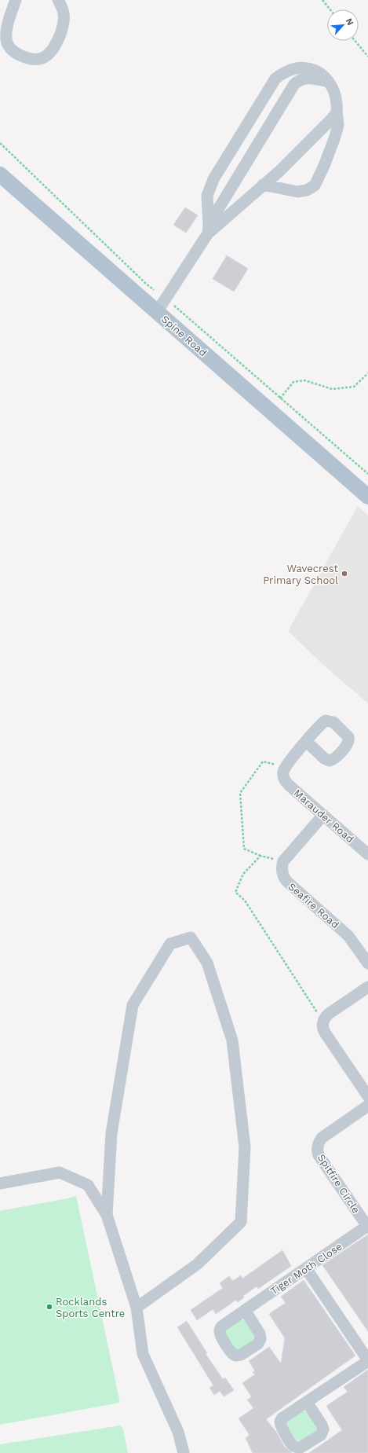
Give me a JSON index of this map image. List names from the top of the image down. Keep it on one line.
{"streets":{"main road":["Spine Road"],"street":["Marauder Road","Seafire Road","Spitfire Circle","Tiger Moth Close"]},"crossings":[["Spitfire Circle","Tiger Moth Close"]],"places":["Wavecrest Primary School","Rocklands Sports Centre"],"north":"top right"}
